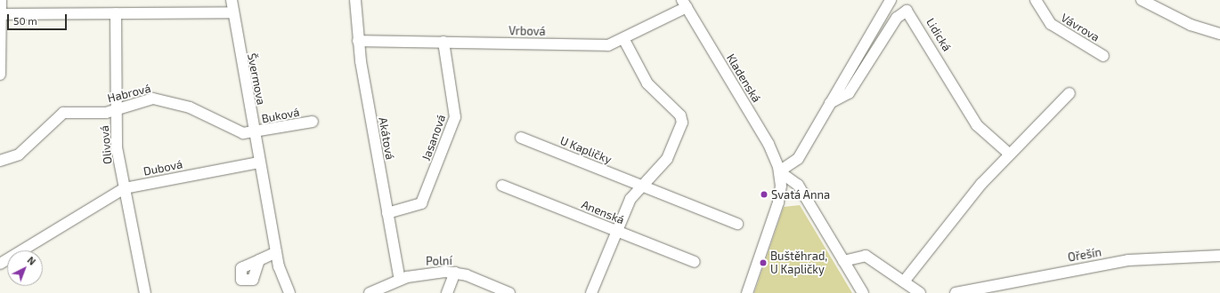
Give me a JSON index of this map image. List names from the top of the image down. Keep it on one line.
{"streets":{"street":["Vávrova","Vrbová","Lidická","Kladenská","Švermova","Habrová","Buková","Jasanová","Akátová","Olivová","U Kapličky","Dubová","Anenská","Ořešín","Polní"]},"crossings":[["Vrbová","Kladenská"],["Vrbová","Jasanová"],["Vrbová","Akátová"],["Švermova","Habrová"],["Švermova","Buková"],["Švermova","Dubová"],["Habrová","Buková"],["Habrová","Olivová"],["Jasanová","Akátová"],["Akátová","Polní"],["Olivová","Dubová"]],"places":["Svatá Anna","Buštěhrad, U Kapličky"],"scale_bar":"50 m","north":"top right"}
